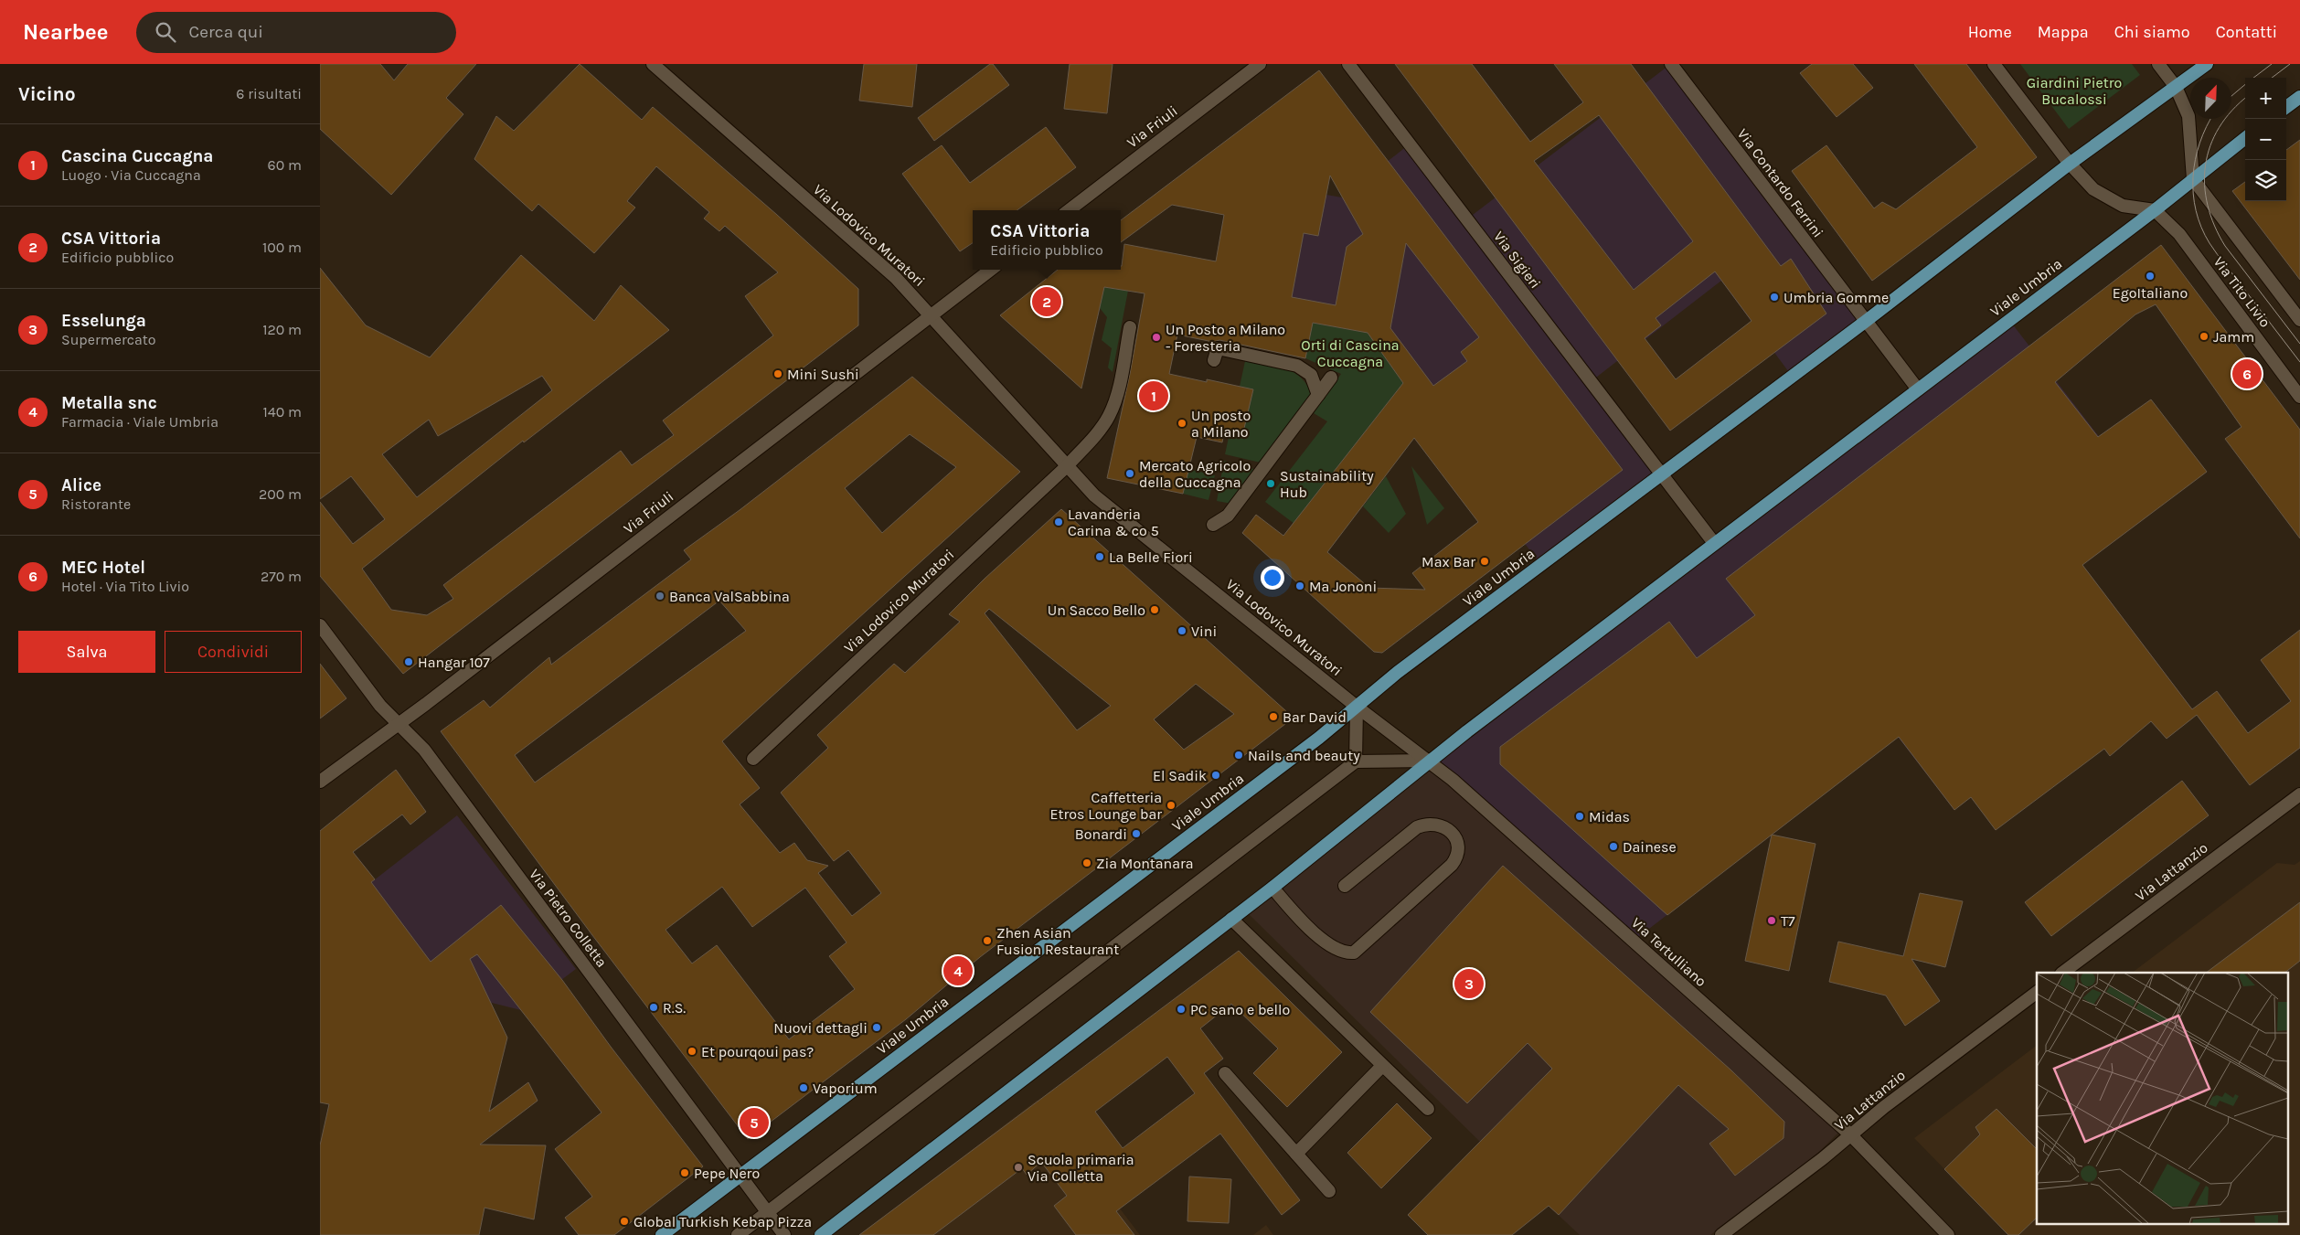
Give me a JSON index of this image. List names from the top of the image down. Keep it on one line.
{"streets":{"main road":["Viale Umbria"],"street":["Via Friuli","Via Contardo Ferrini","Via Lodovico Muratori","Via Sigieri","Via Tito Livio","Via Lattanzio","Via Pietro Colletta","Via Tertulliano"]},"crossings":[["Via Friuli","Via Lodovico Muratori"],["Via Friuli","Via Pietro Colletta"],["Via Contardo Ferrini","Viale Umbria"],["Via Lodovico Muratori","Viale Umbria"],["Via Lodovico Muratori","Via Tertulliano"],["Via Sigieri","Viale Umbria"],["Viale Umbria","Via Tito Livio"],["Viale Umbria","Via Pietro Colletta"],["Viale Umbria","Via Tertulliano"],["Via Lattanzio","Via Tertulliano"]],"parks":["Giardini Pietro Bucalossi","Orti di Cascina Cuccagna"],"places":["EgoItaliano","Umbria Gomme","Jamm","Un Posto a Milano - Foresteria","Mini Sushi","Un posto a Milano","Mercato Agricolo della Cuccagna","Sustainability Hub","Lavanderia Carina & co 5","La Belle Fiori","Max Bar","Ma Jononi","Banca ValSabbina","Un Sacco Bello","Vini","Hangar 107","Bar David","Nails and beauty","El Sadik","Caffetteria Etros Lounge bar","Midas","Bonardi","Dainese","Zia Montanara","T7","Zhen Asian Fusion Restaurant","R.S.","PC sano e bello","Nuovi dettagli","Et pourqoui pas?","Vaporium","Scuola primaria Via Colletta","Pepe Nero","Global Turkish Kebap Pizza"],"north":"top right","page":{"header":"Nearbee","search":"Cerca qui","nav":["Home","Mappa","Chi siamo","Contatti"],"heading":["Vicino","6 risultati"],"map_buttons":["+","−"],"list":[{"mark":"1","name":"Cascina Cuccagna","note":"Luogo · Via Cuccagna","value":"60 m"},{"mark":"2","name":"CSA Vittoria","note":"Edificio pubblico","value":"100 m"},{"mark":"3","name":"Esselunga","note":"Supermercato","value":"120 m"},{"mark":"4","name":"Metalla snc","note":"Farmacia · Viale Umbria","value":"140 m"},{"mark":"5","name":"Alice","note":"Ristorante","value":"200 m"},{"mark":"6","name":"MEC Hotel","note":"Hotel · Via Tito Livio","value":"270 m"}],"popup":["CSA Vittoria","Edificio pubblico"],"pins":["2","6","1","4","3","5"],"buttons":["Salva","Condividi"]}}
